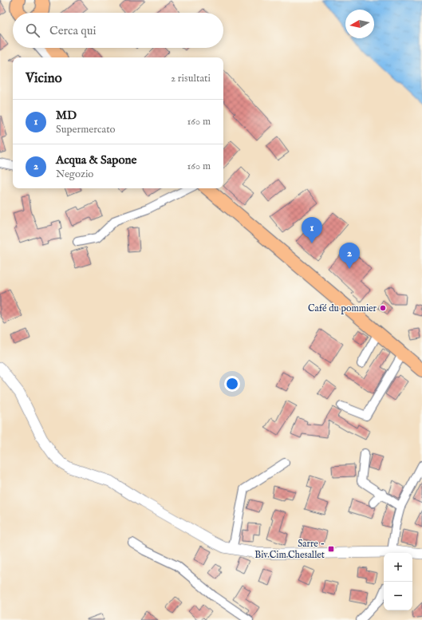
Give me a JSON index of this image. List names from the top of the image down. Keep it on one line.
{"places":{"other":["Café du pommier"],"transit":["Sarre - Biv.Cim.Chesallet"]},"north":"left","page":{"search":"Cerca qui","heading":["Vicino","2 risultati"],"list":[{"mark":"1","name":"MD","note":"Supermercato","value":"160 m"},{"mark":"2","name":"Acqua & Sapone","note":"Negozio","value":"160 m"}],"pins":["1","2"],"map_buttons":["+","−"]}}
